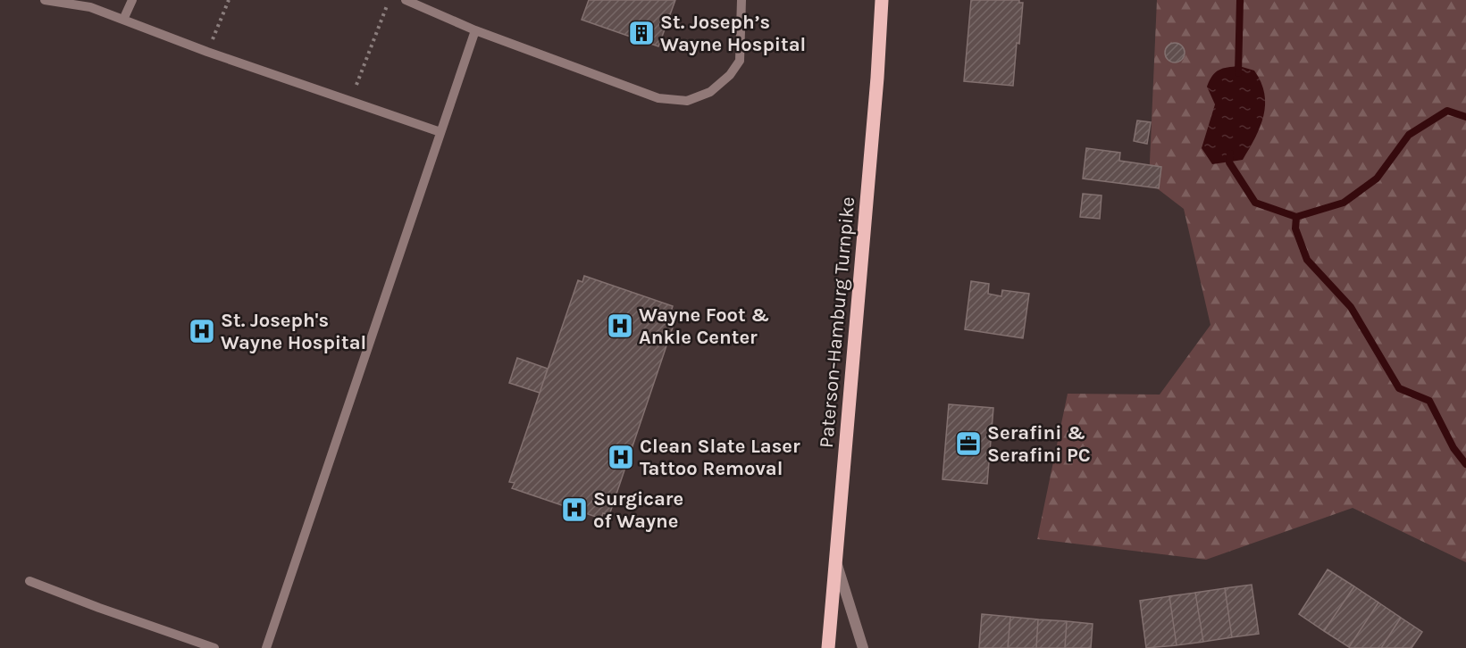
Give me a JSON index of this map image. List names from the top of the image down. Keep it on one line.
{"streets":{"main road":["Paterson-Hamburg Turnpike"]},"places":{"building":["St. Joseph’s Wayne Hospital"],"hospital":["Wayne Foot & Ankle Center","St. Joseph's Wayne Hospital","Clean Slate Laser Tattoo Removal","Surgicare of Wayne"],"office":["Serafini & Serafini PC"]}}
